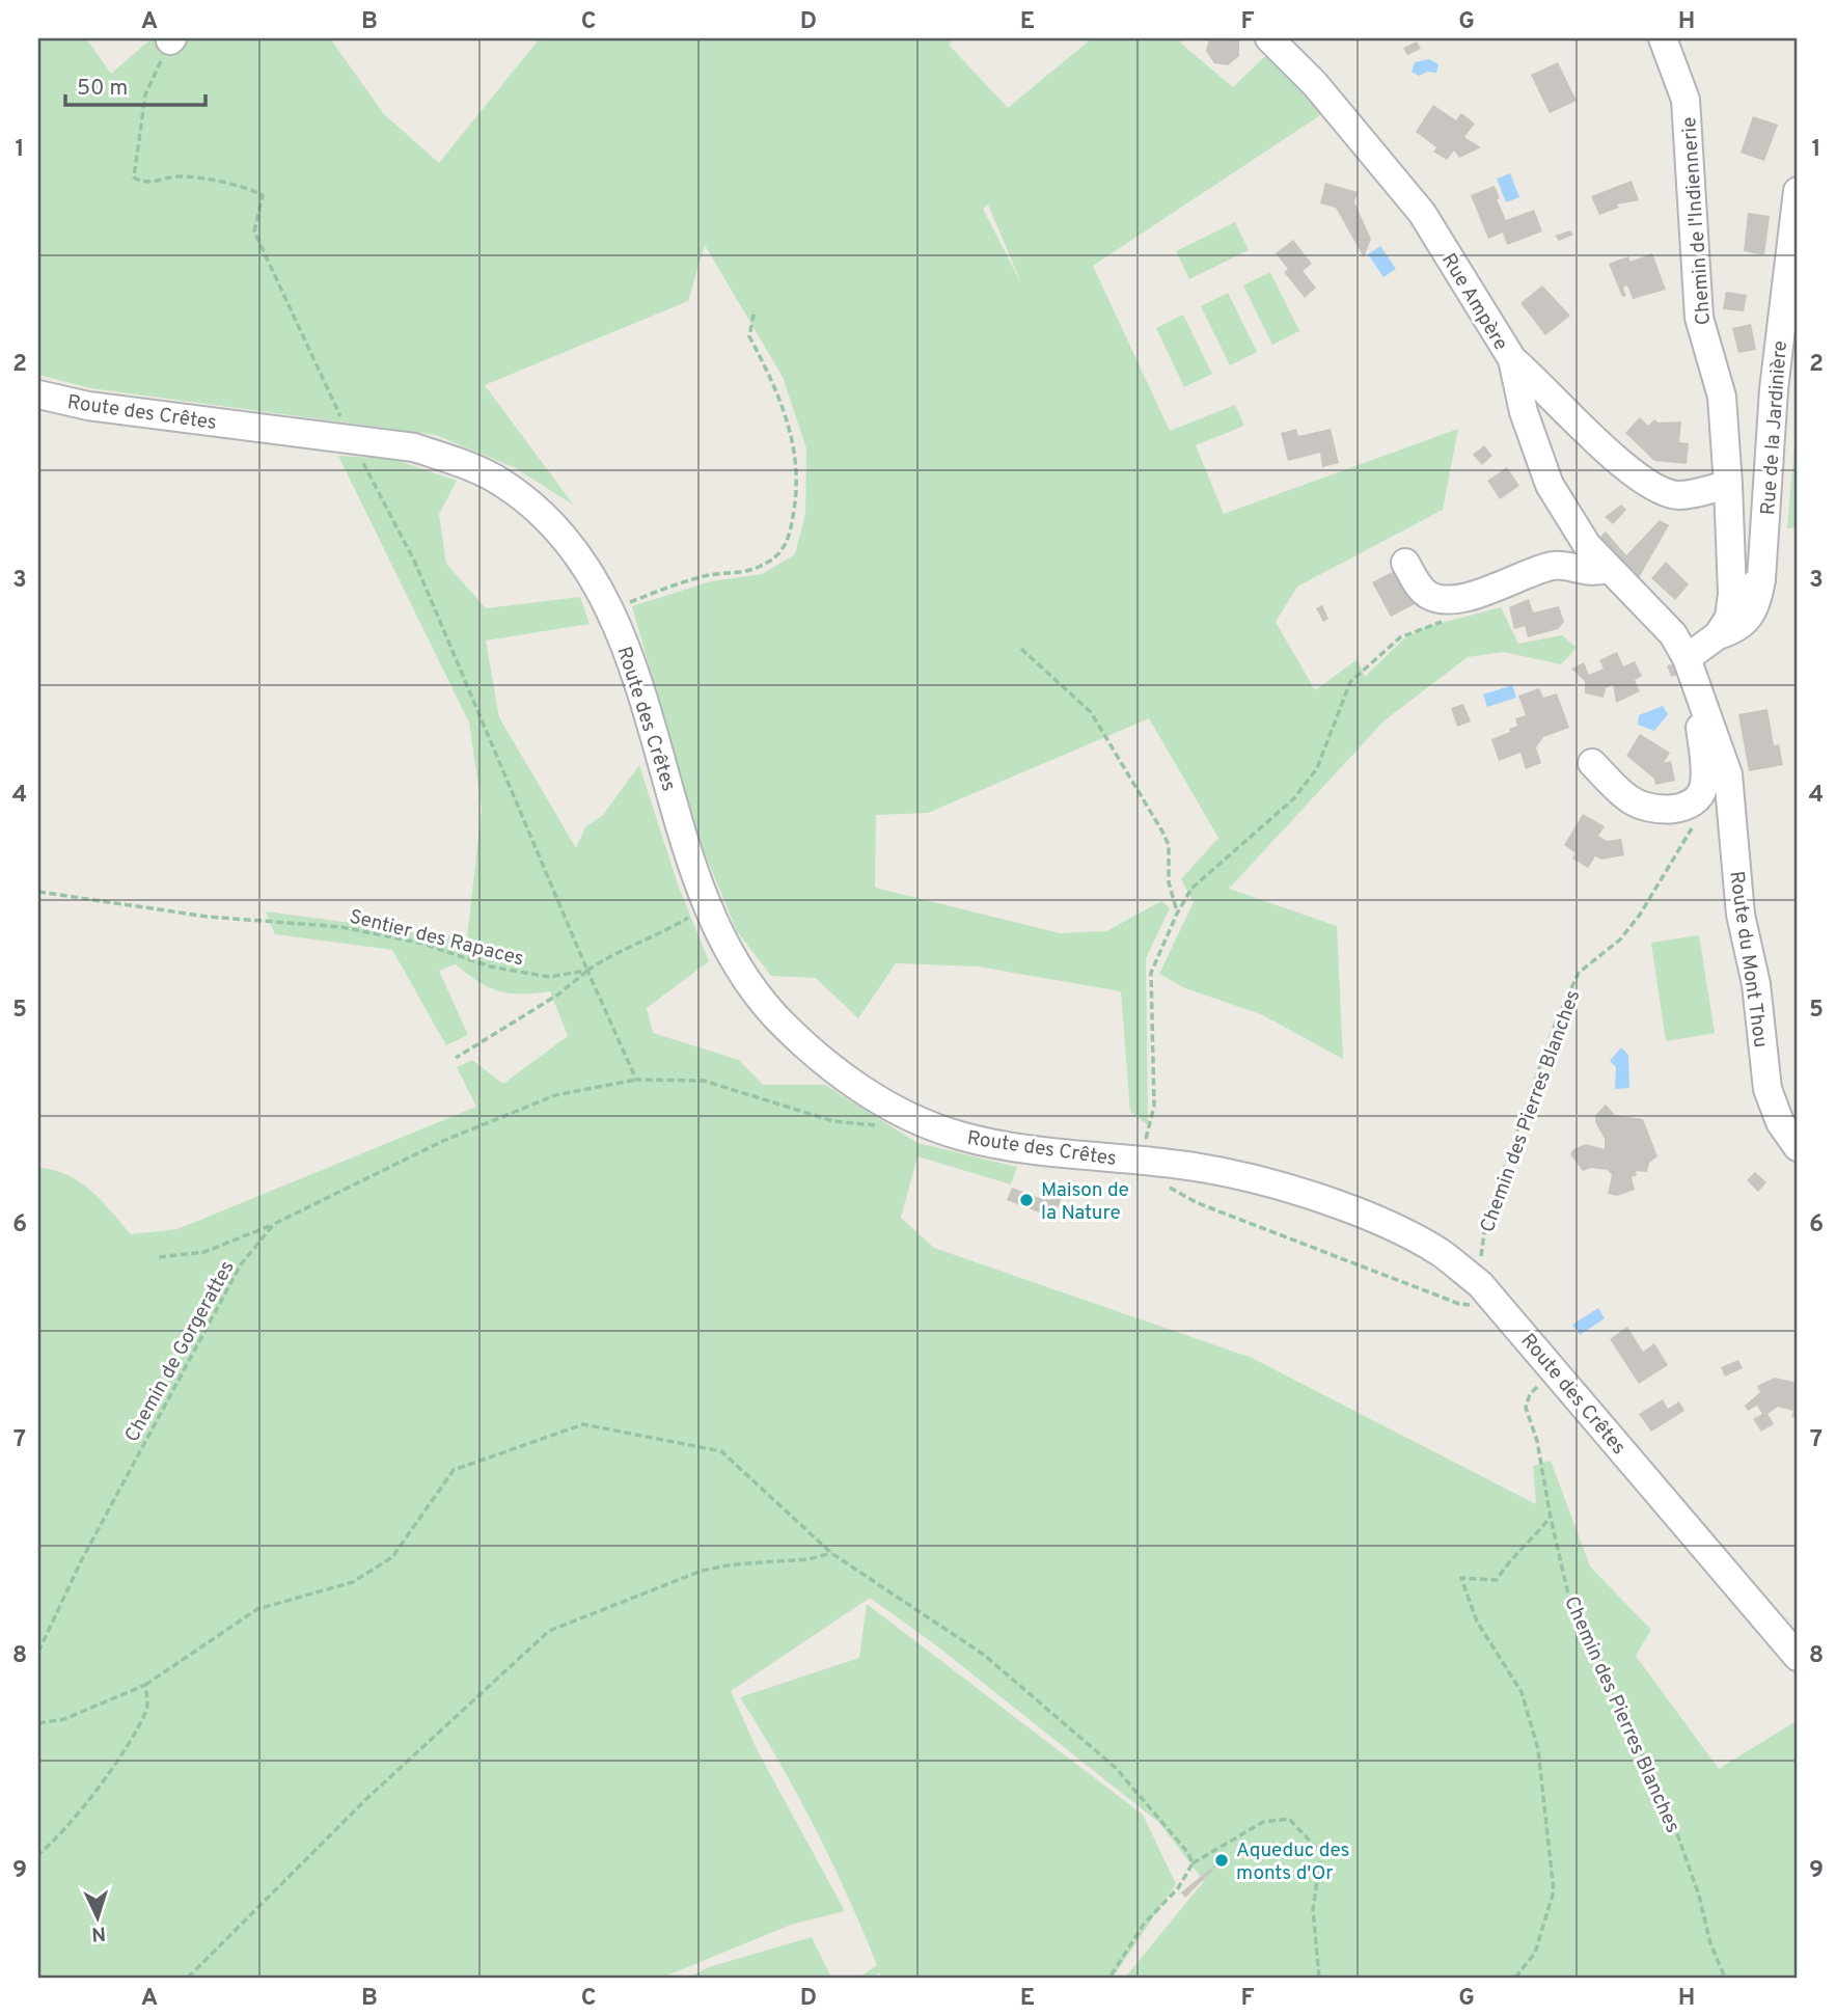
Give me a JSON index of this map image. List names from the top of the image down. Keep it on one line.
{"streets":{"street":["Chemin de l'Indiennerie","Rue Ampère","Route des Crêtes","Rue de la Jardinière","Route du Mont Thou"],"path":["Sentier des Rapaces","Chemin des Pierres Blanches","Chemin de Gorgerattes"]},"crossings":[["Rue Ampère","Route du Mont Thou"],["Route des Crêtes","Chemin des Pierres Blanches"]],"places":["Maison de la Nature","Aqueduc des monts d'Or"],"scale_bar":"50 m","north":"bottom","grid":{"columns":["A","B","C","D","E","F","G","H"],"rows":["1","2","3","4","5","6","7","8","9"]}}
